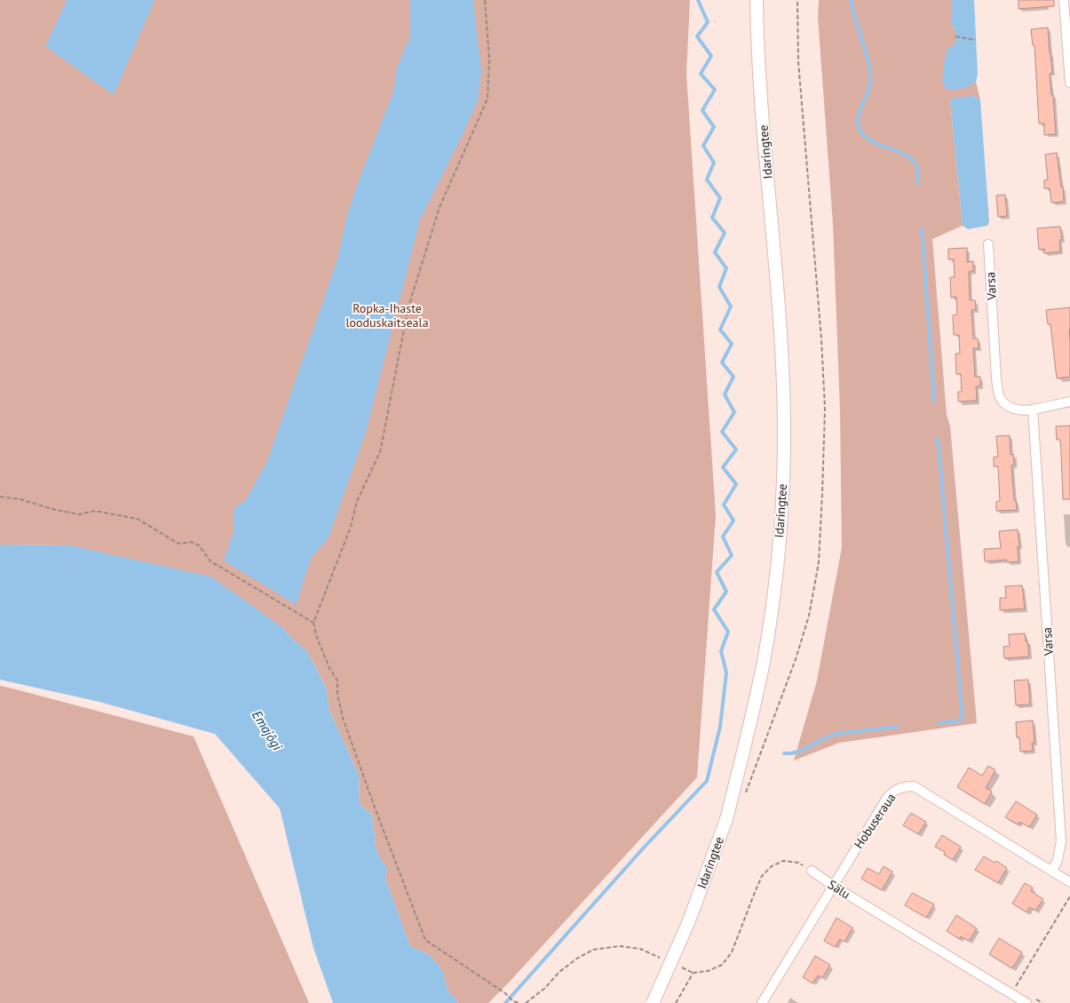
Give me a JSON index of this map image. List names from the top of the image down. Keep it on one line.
{"streets":{"main road":["Idaringtee"],"street":["Varsa","Hobuseraua","Sälu"]},"crossings":[["Varsa","Hobuseraua"],["Hobuseraua","Sälu"]],"water":["Emajõgi"],"parks":["Ropka-Ihaste looduskaitseala"]}
